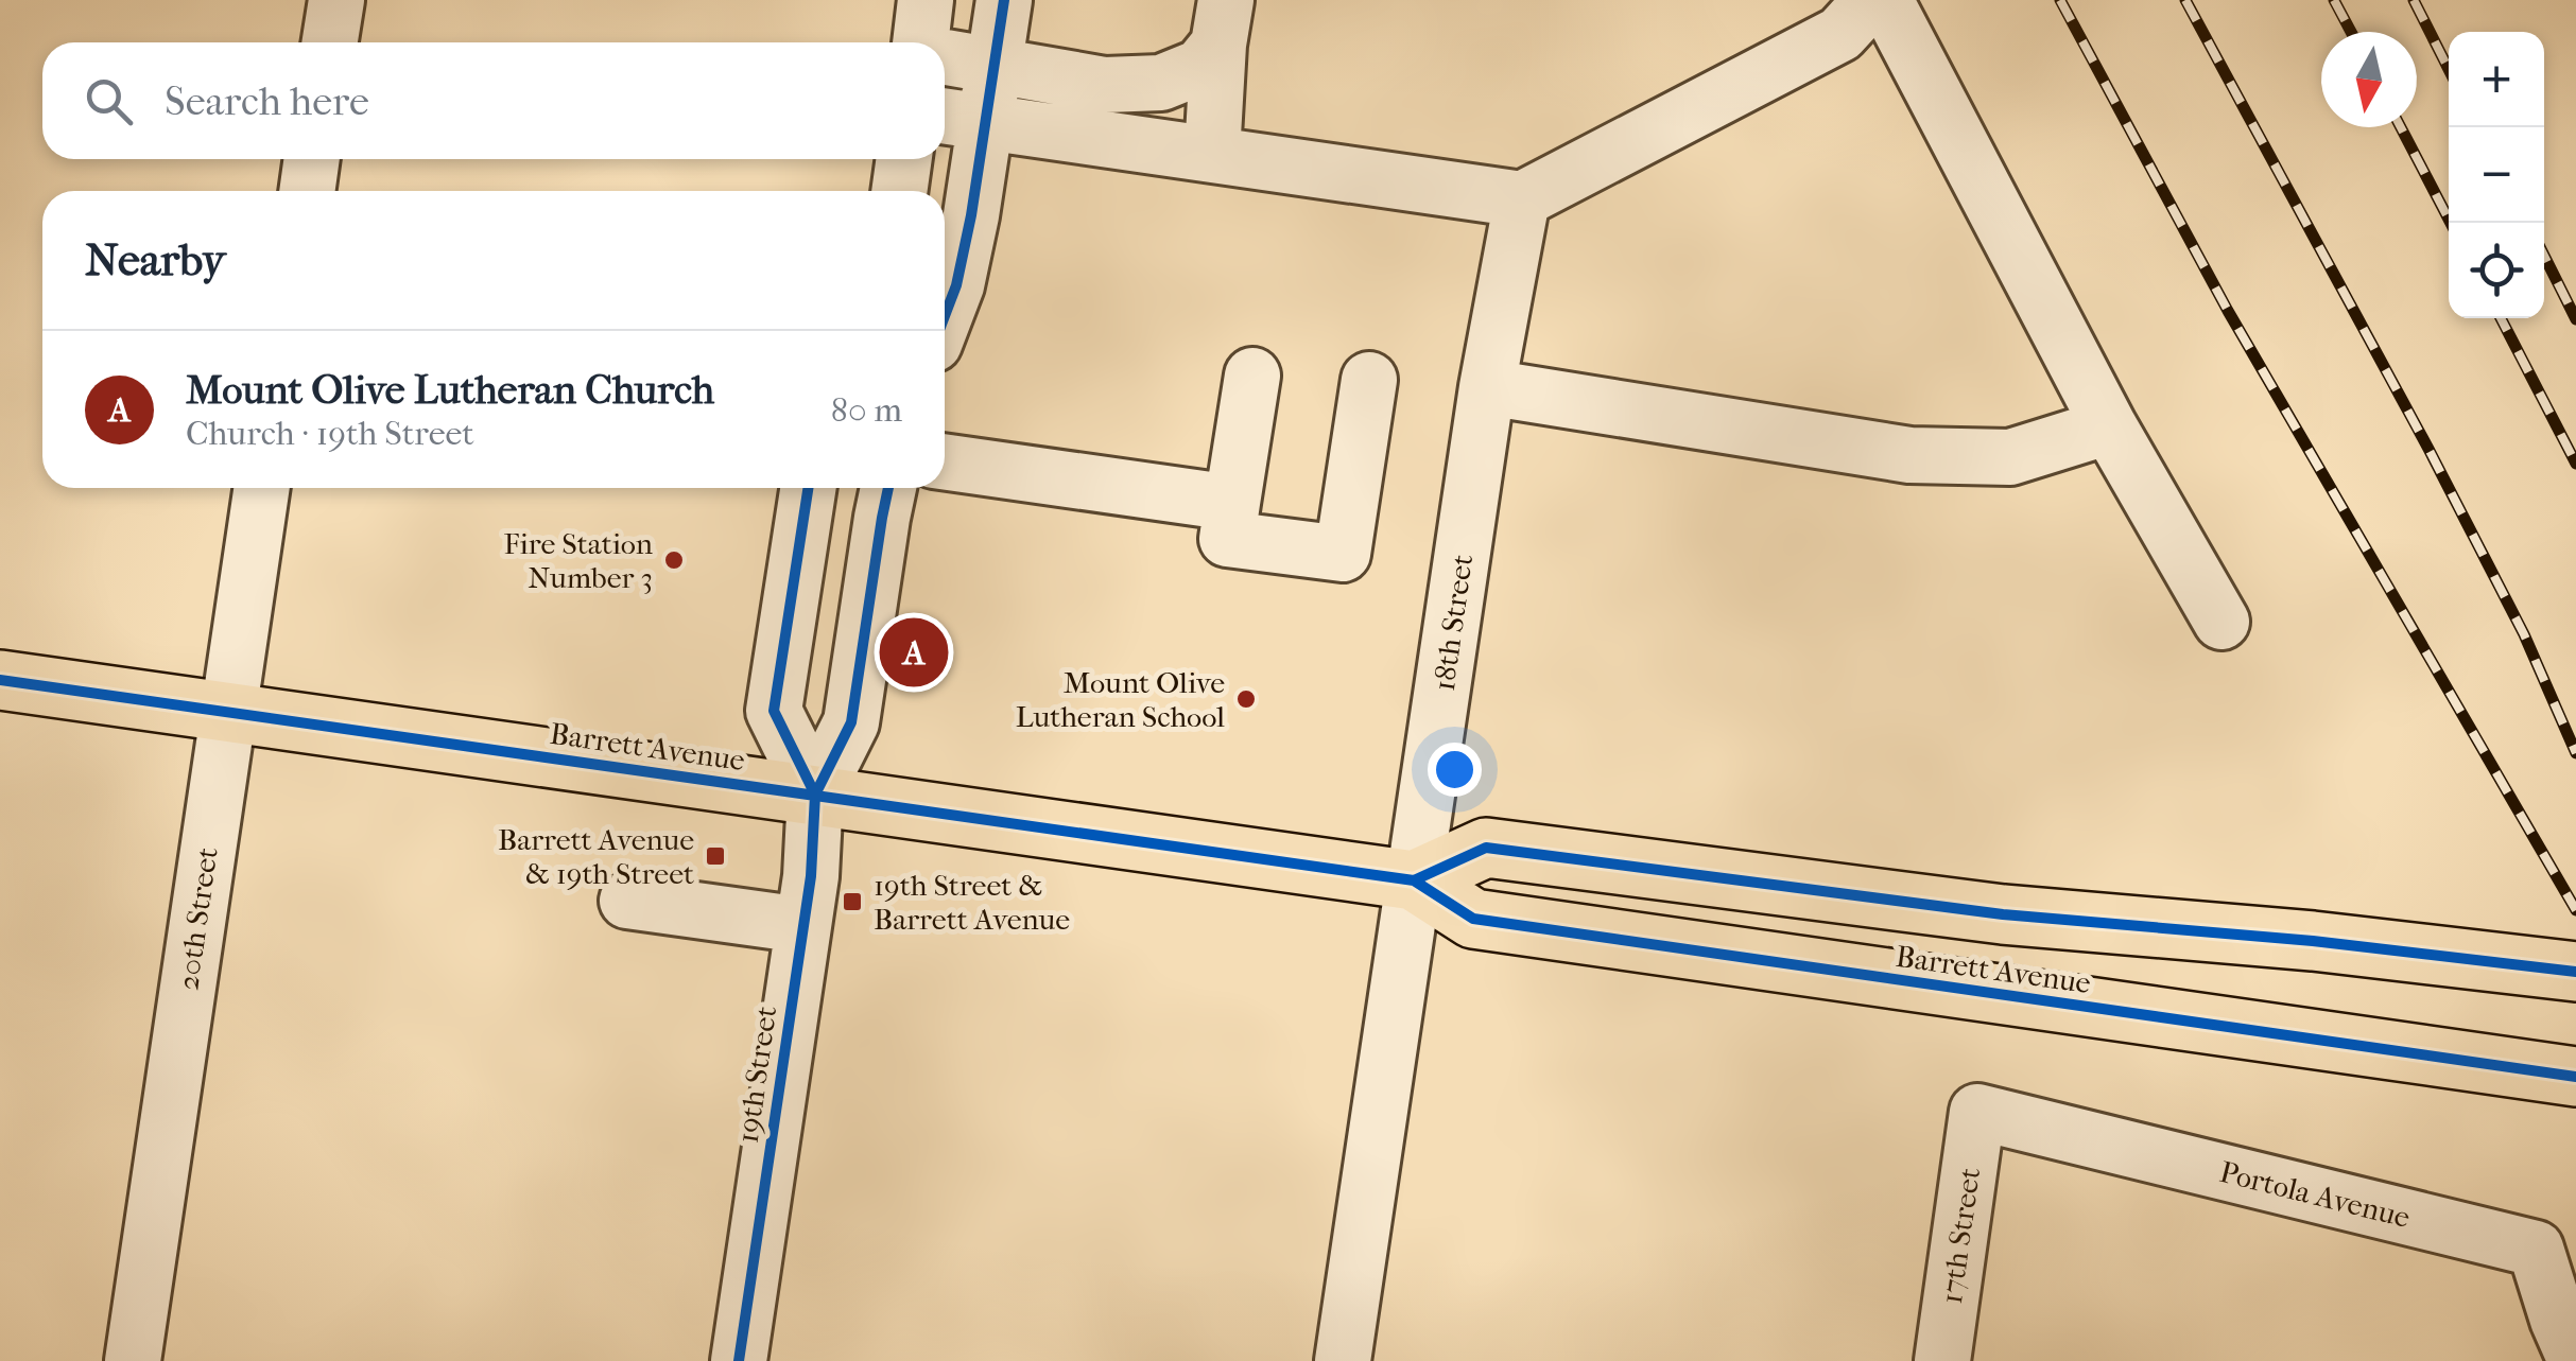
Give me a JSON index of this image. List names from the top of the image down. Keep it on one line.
{"streets":{"main road":["Barrett Avenue"],"street":["18th Street","20th Street","19th Street","Portola Avenue","17th Street"]},"crossings":[["18th Street","Barrett Avenue"],["Barrett Avenue","20th Street"],["Barrett Avenue","19th Street"],["Portola Avenue","17th Street"]],"places":{"other":["Fire Station Number 3","Mount Olive Lutheran School"],"transit":["Barrett Avenue & 19th Street","19th Street & Barrett Avenue"]},"north":"bottom","page":{"map_buttons":["+","−"],"search":"Search here","heading":"Nearby","list":[{"mark":"A","name":"Mount Olive Lutheran Church","note":"Church · 19th Street","value":"80 m"}],"pins":"A"}}
